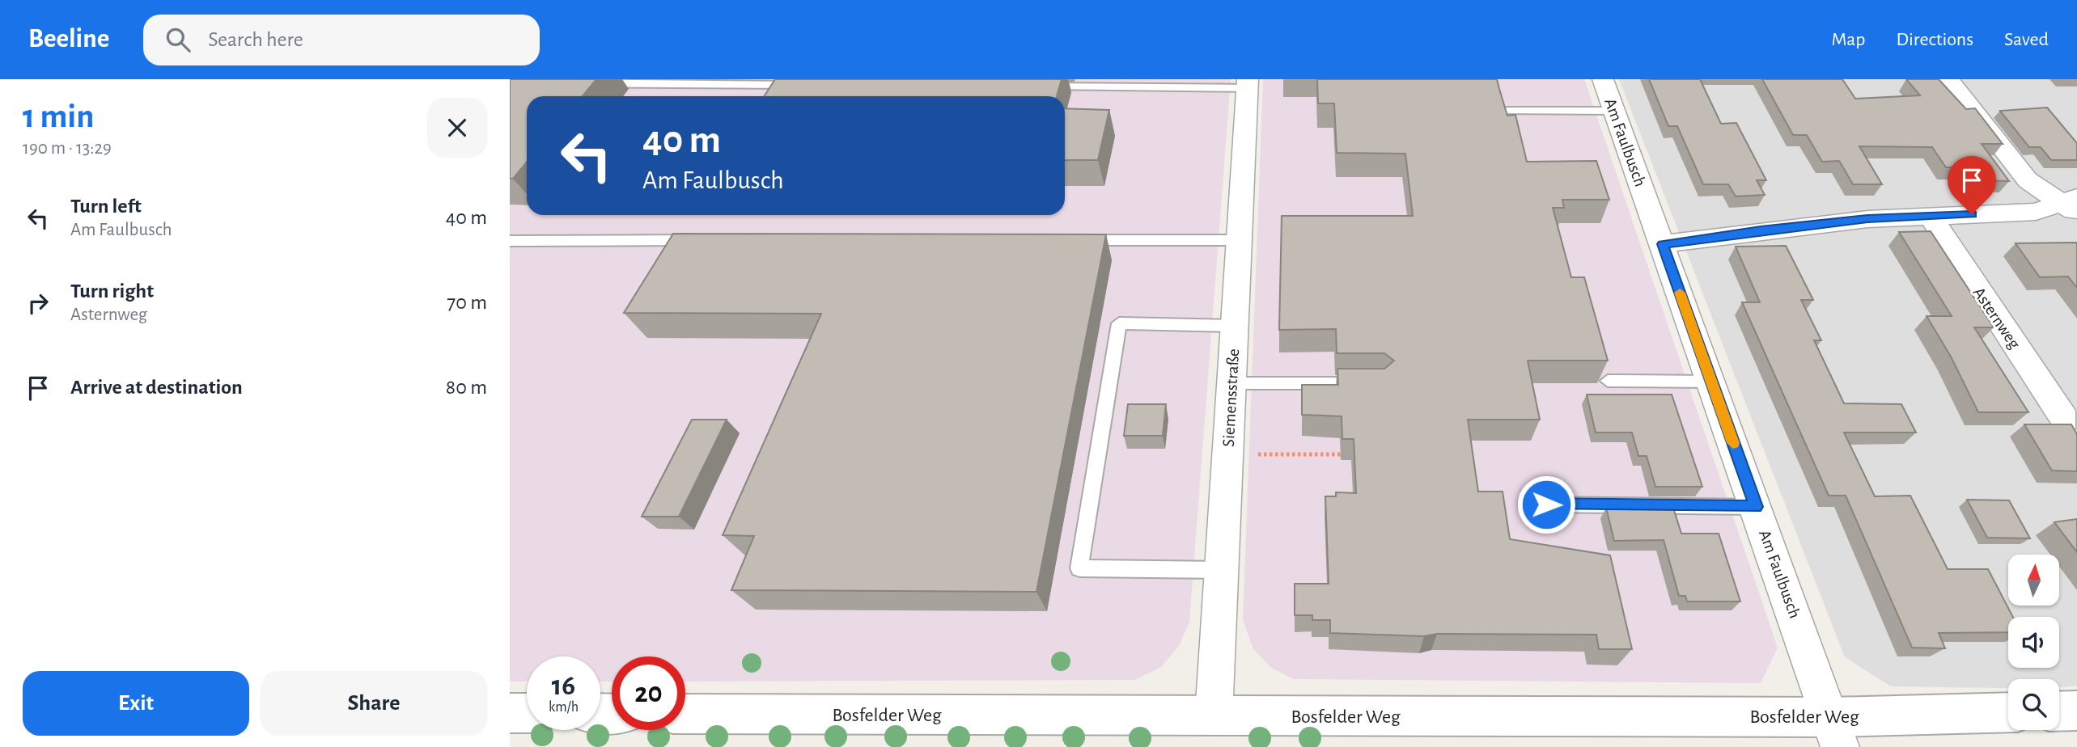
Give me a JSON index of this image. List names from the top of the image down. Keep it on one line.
{"streets":{"street":["Am Faulbusch","Asternweg","Siemensstraße","Bosfelder Weg"]},"crossings":[["Am Faulbusch","Bosfelder Weg"],["Siemensstraße","Bosfelder Weg"]],"north":"top","page":{"header":"Beeline","search":"Search here","nav":["Map","Directions","Saved"],"heading":["1 min","190 m · 13:29"],"turn":["40 m","Am Faulbusch"],"list":[{"name":"Turn left","note":"Am Faulbusch","value":"40 m"},{"name":"Turn right","note":"Asternweg","value":"70 m"},{"name":"Arrive at destination","value":"80 m"}],"speed":"16 km/h","limit":"20","buttons":["Exit","Share"]}}
